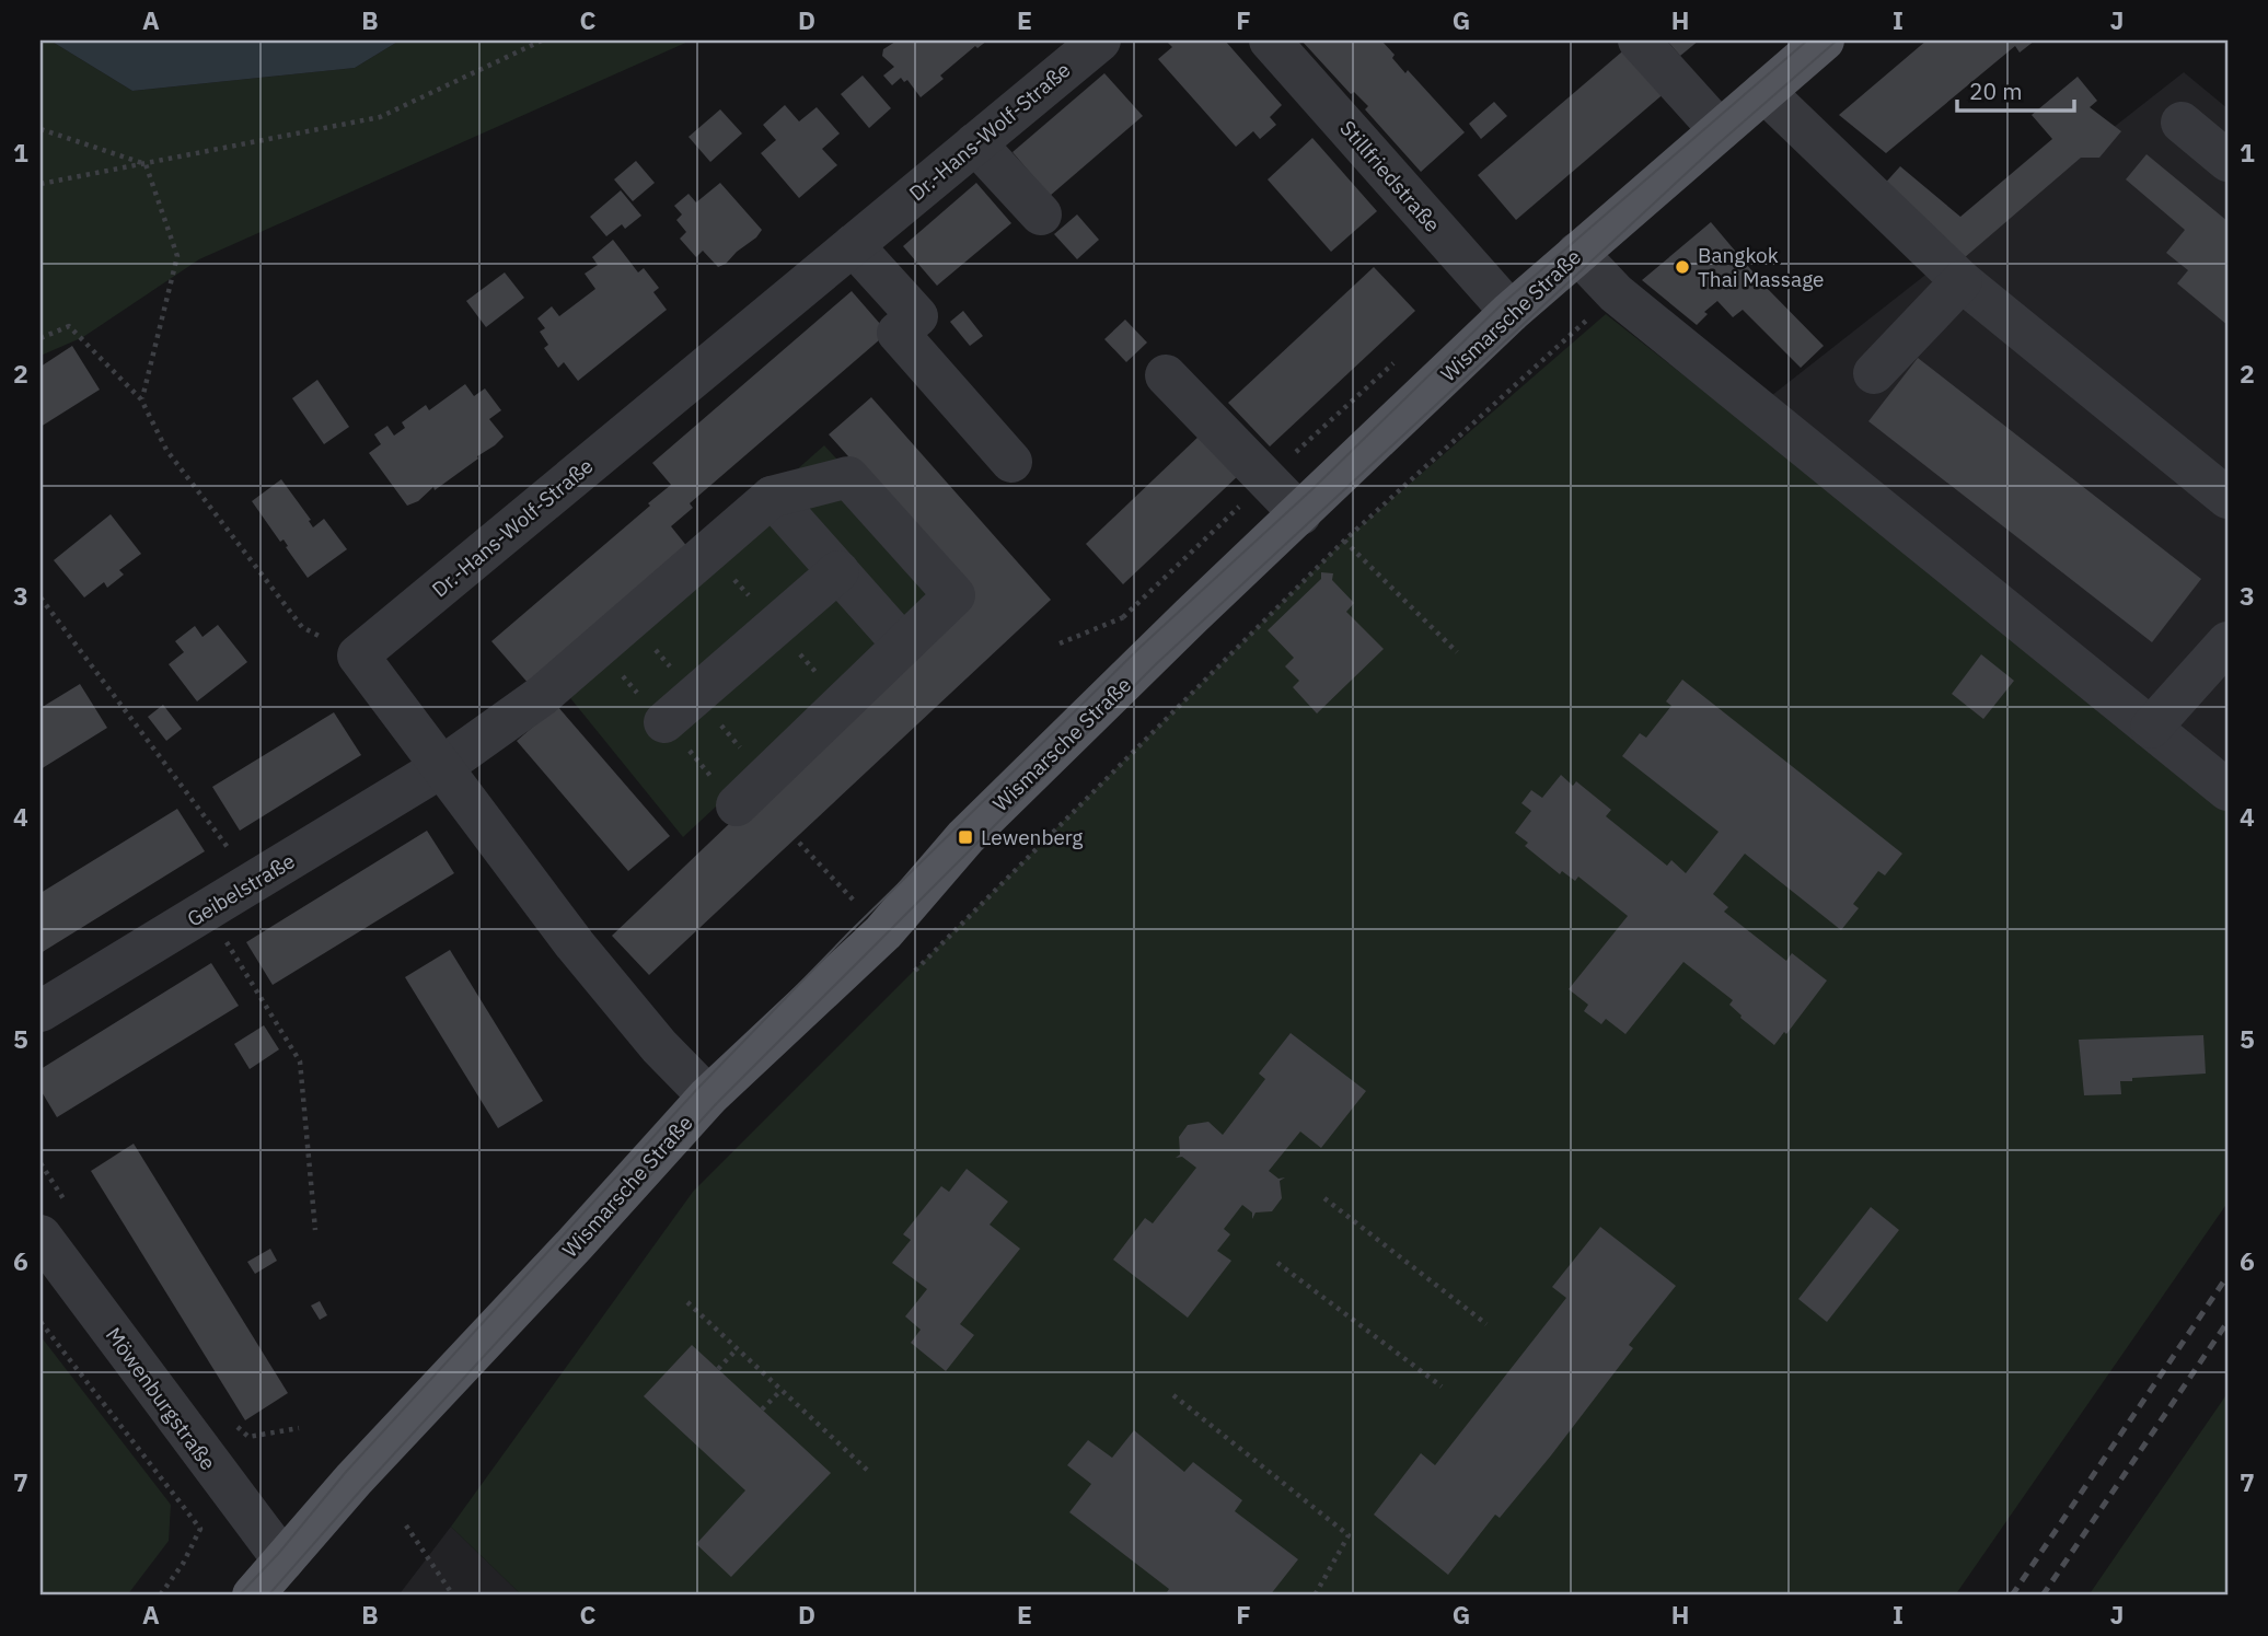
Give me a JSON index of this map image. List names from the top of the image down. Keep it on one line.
{"streets":{"main road":["Wismarsche Straße"],"street":["Dr.-Hans-Wolf-Straße","Stillfriedstraße","Geibelstraße","Möwenburgstraße"]},"crossings":[["Stillfriedstraße","Wismarsche Straße"],["Wismarsche Straße","Möwenburgstraße"]],"places":{"other":["Bangkok Thai Massage"],"transit":["Lewenberg"]},"scale_bar":"20 m","grid":{"columns":["A","B","C","D","E","F","G","H","I","J"],"rows":["1","2","3","4","5","6","7"]}}
